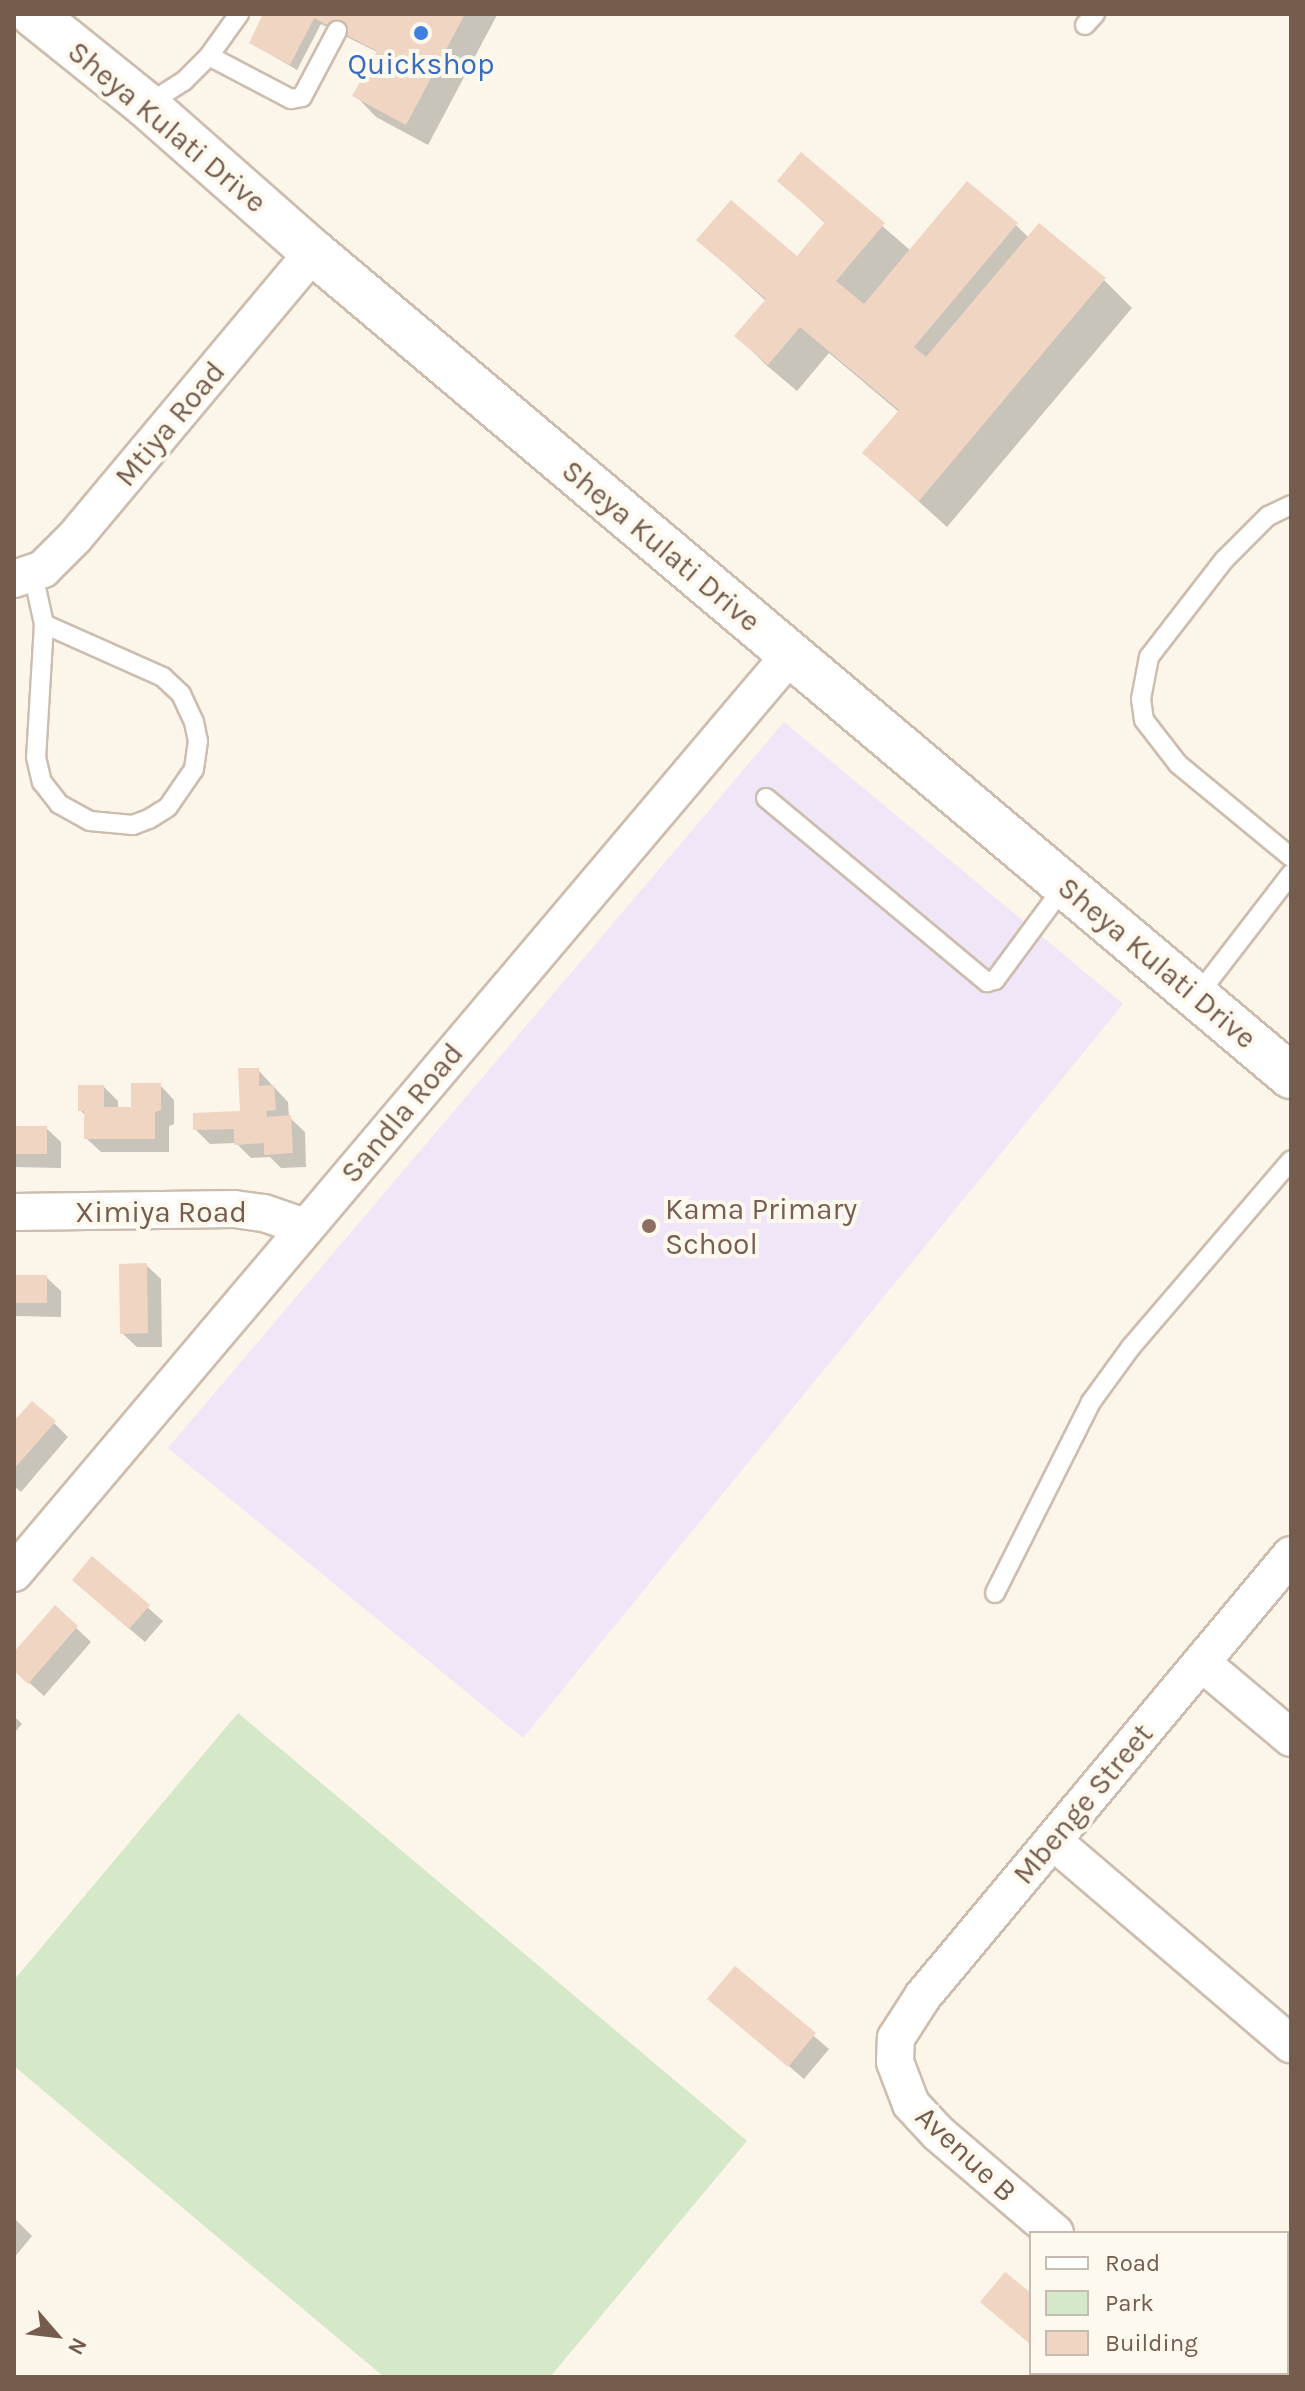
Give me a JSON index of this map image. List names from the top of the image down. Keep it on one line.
{"streets":{"street":["Sheya Kulati Drive","Mtiya Road","Sandla Road","Ximiya Road","Mbenge Street","Avenue B"]},"crossings":[["Sheya Kulati Drive","Mtiya Road"],["Sheya Kulati Drive","Sandla Road"],["Sandla Road","Ximiya Road"],["Mbenge Street","Avenue B"]],"places":["Quickshop","Kama Primary School"],"legend":["Road","Park","Building"],"north":"bottom right"}
